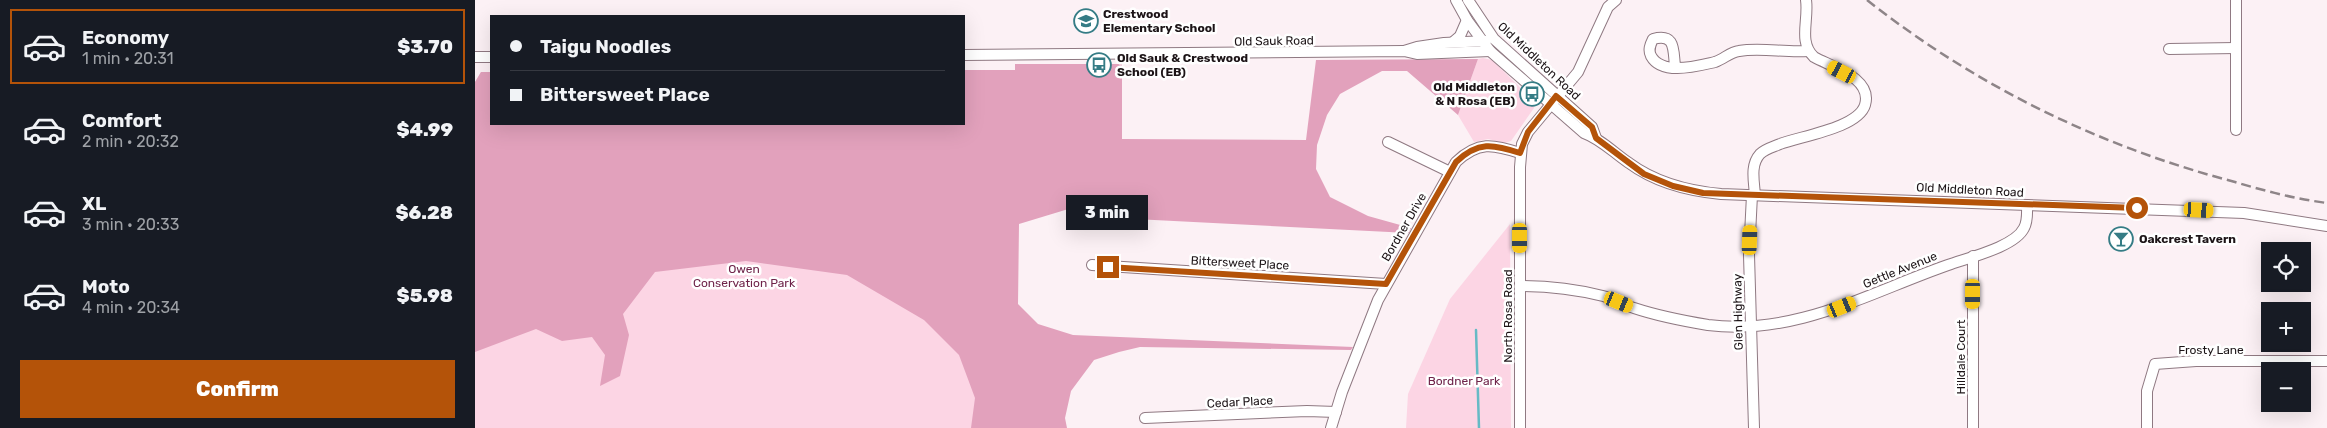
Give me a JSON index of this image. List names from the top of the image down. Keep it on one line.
{"streets":{"street":["Old Sauk Road","Old Middleton Road","Bordner Drive","Bittersweet Place","Gettle Avenue","Glen Highway","North Rosa Road","Frosty Lane","Hilldale Court","Cedar Place"]},"crossings":[["Old Sauk Road","Old Middleton Road"],["Old Middleton Road","Gettle Avenue"],["Old Middleton Road","Glen Highway"],["Old Middleton Road","North Rosa Road"],["Bordner Drive","Bittersweet Place"],["Bordner Drive","North Rosa Road"],["Bordner Drive","Cedar Place"],["Gettle Avenue","Glen Highway"],["Gettle Avenue","North Rosa Road"],["Gettle Avenue","Hilldale Court"]],"parks":["Owen Conservation Park","Bordner Park"],"places":{"school or university":["Crestwood Elementary School"],"bus stop":["Old Sauk & Crestwood School (EB)","Old Middleton & N Rosa (EB)"],"bar":["Oakcrest Tavern"]},"page":{"list":[{"name":"Economy","note":"1 min · 20:31","value":"$3.70"},{"name":"Comfort","note":"2 min · 20:32","value":"$4.99"},{"name":"XL","note":"3 min · 20:33","value":"$6.28"},{"name":"Moto","note":"4 min · 20:34","value":"$5.98"}],"banner":["Taigu Noodles","Bittersweet Place"],"bubble":"3 min","map_buttons":["+","−"],"buttons":"Confirm"}}
